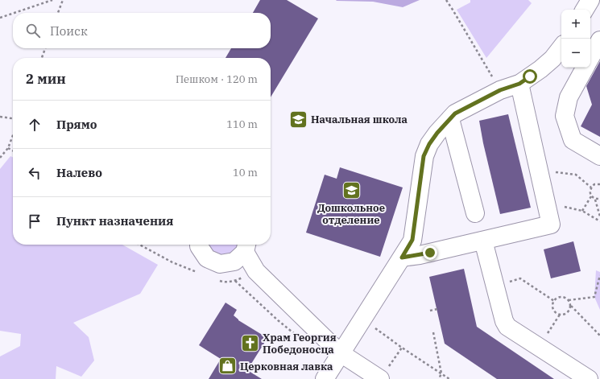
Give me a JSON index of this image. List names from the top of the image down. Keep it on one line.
{"places":{"school or university":["Начальная школа","Дошкольное отделение"],"church":["Храм Георгия Победоносца"],"shop":["Церковная лавка"]},"page":{"map_buttons":["+","−"],"search":"Поиск","heading":["2 мин","Пешком · 120 m"],"list":[["Прямо","110 m"],["Налево","10 m"],"Пункт назначения"]}}
